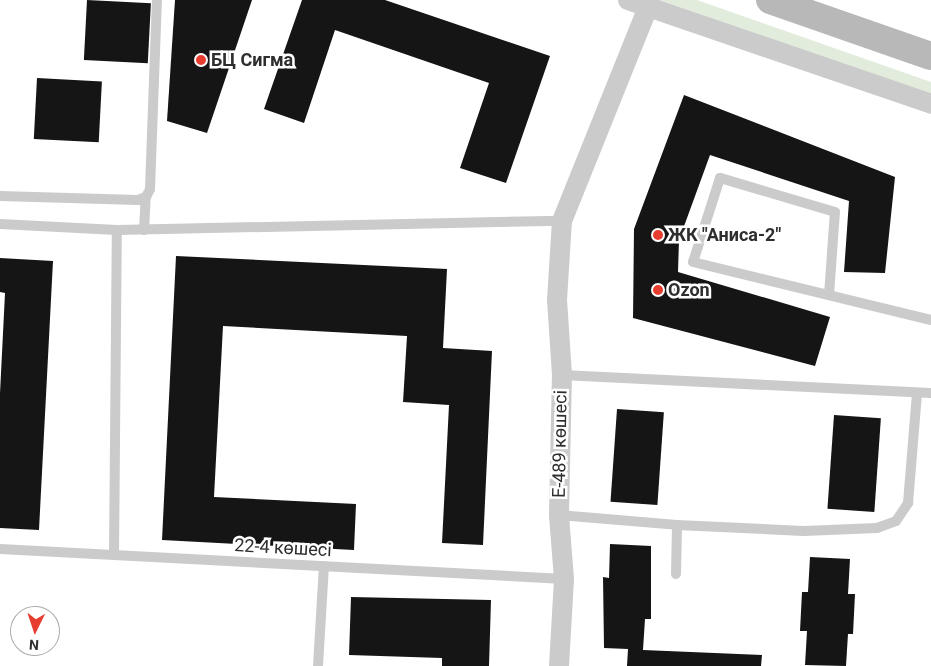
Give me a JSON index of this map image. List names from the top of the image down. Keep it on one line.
{"streets":{"street":["Е-489 көшесі"],"lane":["22-4 көшесі"]},"crossings":[["Е-489 көшесі","22-4 көшесі"]],"places":["БЦ Сигма","ЖК \"Аниса-2\"","Ozon"],"north":"bottom"}
